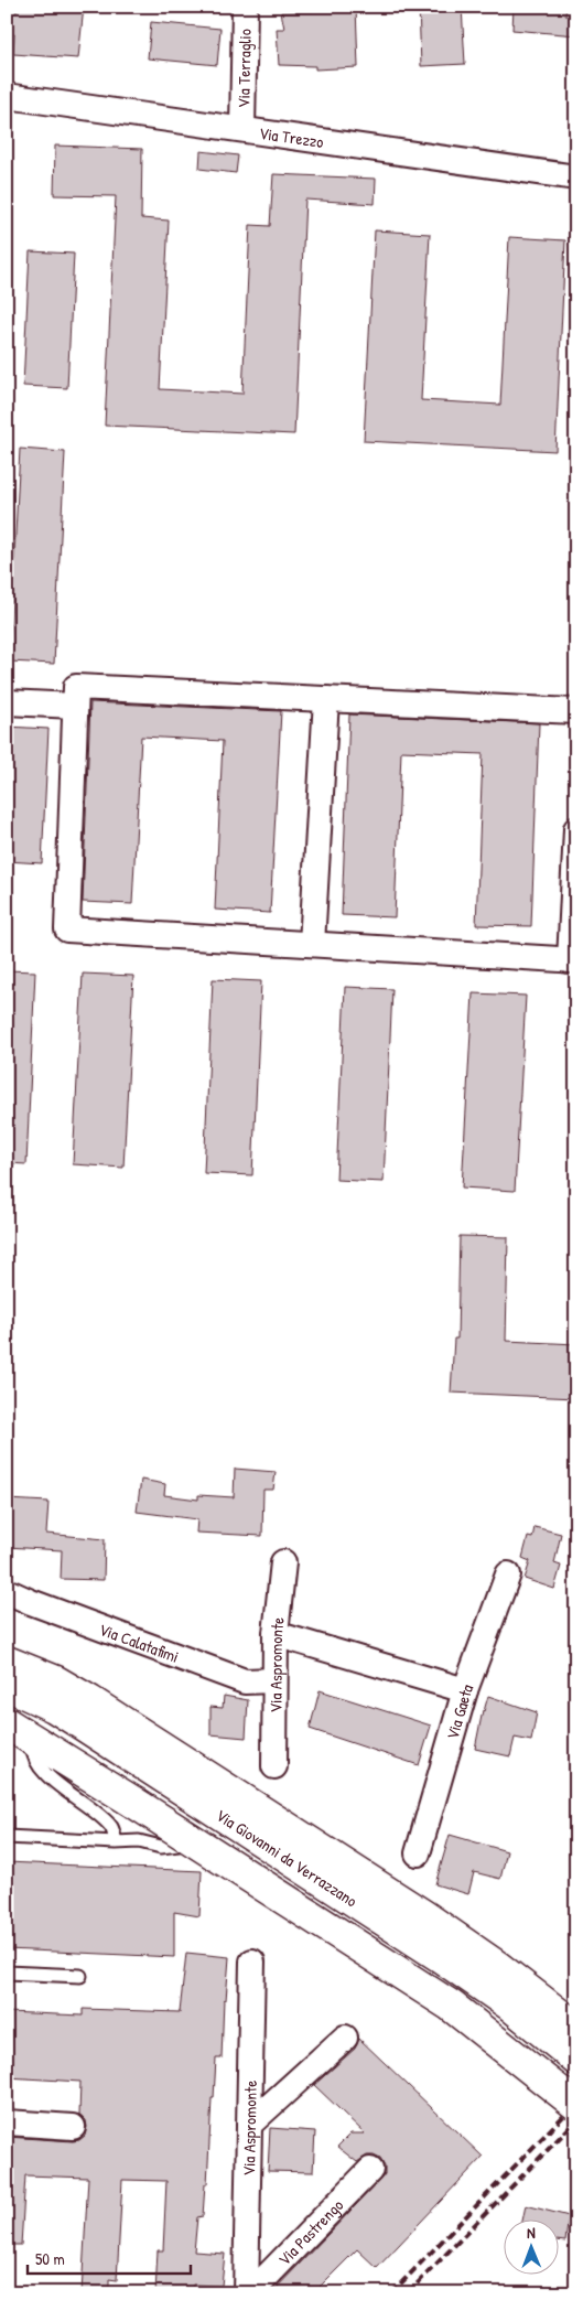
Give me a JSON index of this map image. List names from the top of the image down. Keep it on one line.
{"streets":{"main road":["Via Giovanni da Verrazzano"],"street":["Via Terraglio","Via Trezzo","Via Calatafimi","Via Aspromonte","Via Gaeta","Via Pastrengo"]},"crossings":[["Via Terraglio","Via Trezzo"],["Via Calatafimi","Via Aspromonte"]],"scale_bar":"50 m","north":"top"}
